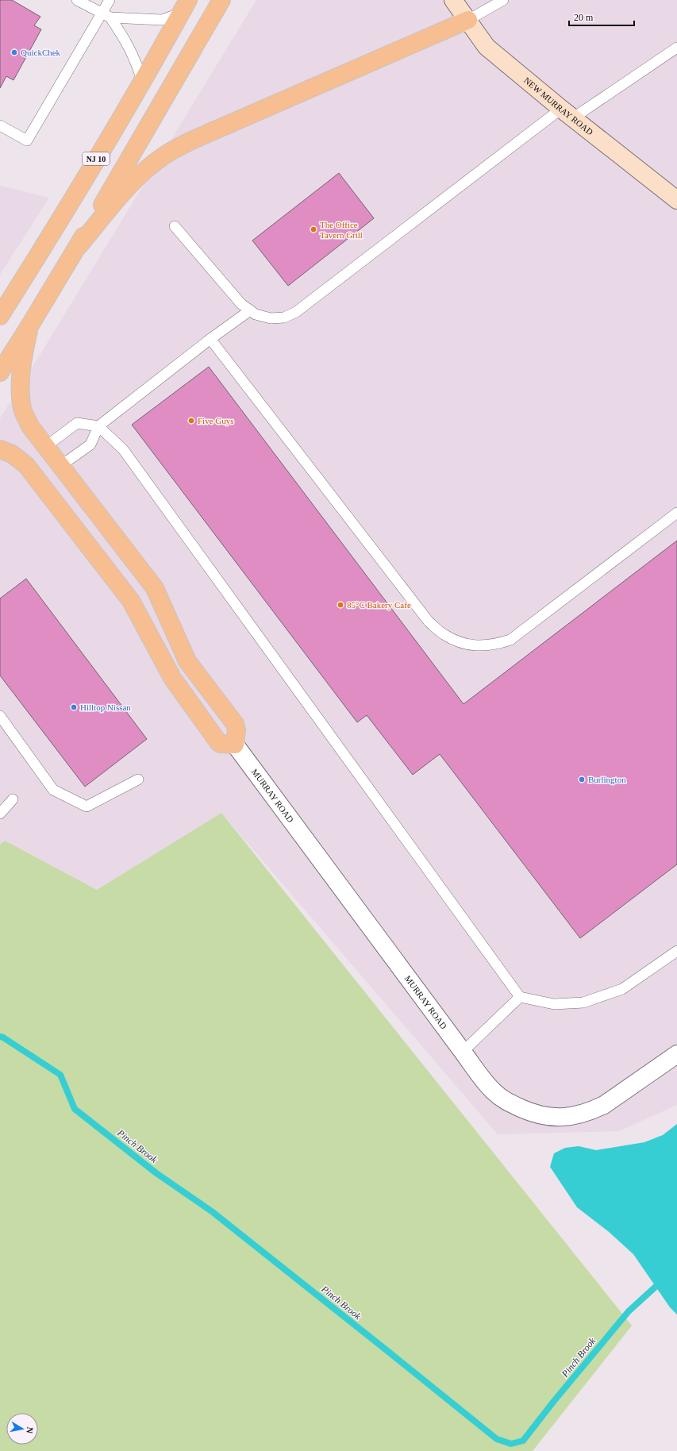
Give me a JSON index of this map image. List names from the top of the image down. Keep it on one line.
{"streets":{"main road":["NJ 10"],"street":["NEW MURRAY ROAD","MURRAY ROAD"]},"water":["Pinch Brook"],"places":["QuickChek","The Office Tavern Grill","Five Guys","85°C Bakery Cafe","Hilltop Nissan","Burlington"],"scale_bar":"20 m","north":"right"}
